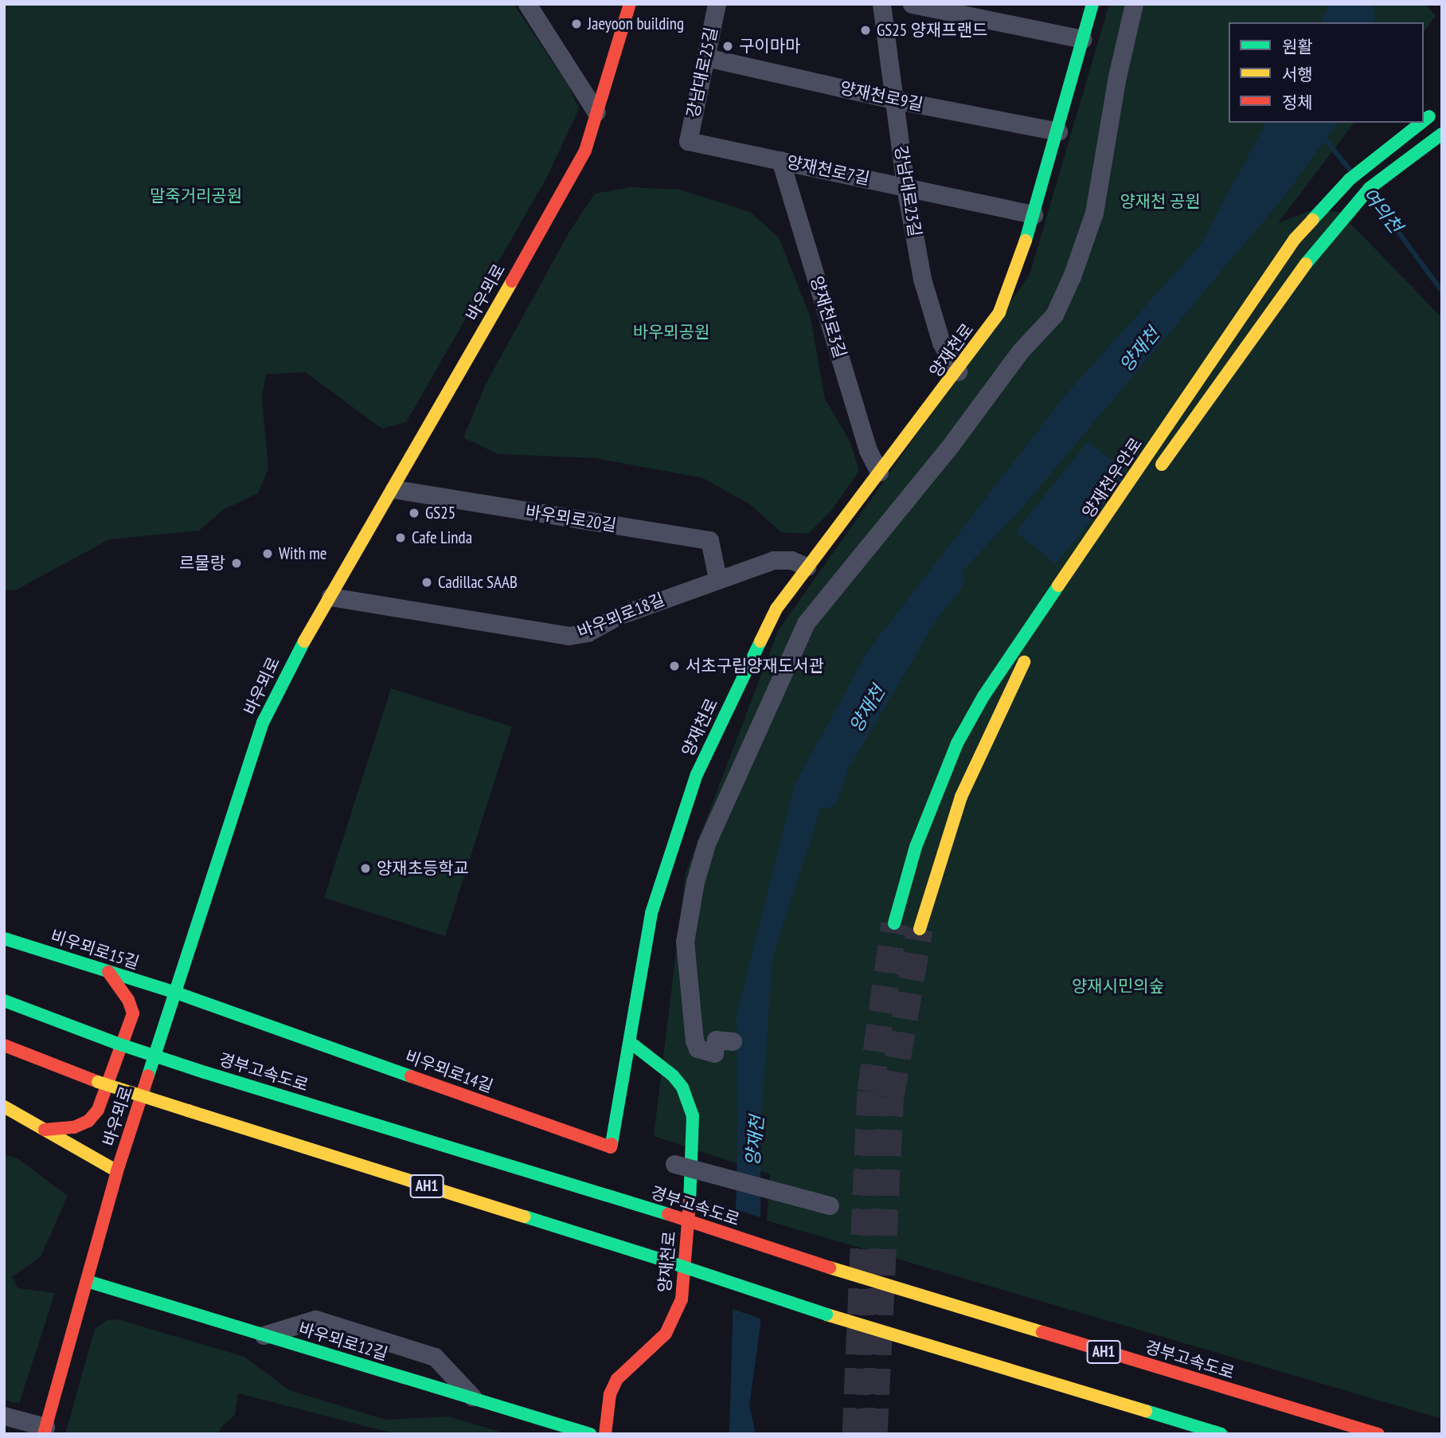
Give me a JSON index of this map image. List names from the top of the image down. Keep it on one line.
{"streets":{"main road":["바우뫼로","양재천로","양재천우안로","비우뫼로15길","비우뫼로14길","경부고속도로","AH1","바우뫼로12길"],"street":["강남대로25길","양재천로9길","양재천로7길","강남대로23길","양재천로3길","바우뫼로20길","바우뫼로18길"]},"crossings":[["강남대로25길","양재천로9길"],["강남대로25길","양재천로7길"],["양재천로9길","강남대로23길"],["양재천로9길","양재천로"],["양재천로7길","강남대로23길"],["양재천로7길","양재천로3길"],["양재천로7길","양재천로"],["강남대로23길","양재천로"],["바우뫼로","바우뫼로20길"],["바우뫼로","바우뫼로18길"],["바우뫼로","비우뫼로15길"],["바우뫼로","비우뫼로14길"],["바우뫼로","바우뫼로12길"],["양재천로3길","양재천로"],["양재천로","바우뫼로18길"],["양재천로","비우뫼로14길"],["바우뫼로20길","바우뫼로18길"],["비우뫼로15길","비우뫼로14길"]],"water":["여의천","양재천"],"parks":["말죽거리공원","양재천 공원","바우뫼공원","양재시민의숲"],"places":["Jaeyoon building","GS25 양재프랜드","구이마마","GS25","Cafe Linda","With me","르물랑","Cadillac SAAB","서초구립양재도서관","양재초등학교"],"legend":["원활","서행","정체"]}
